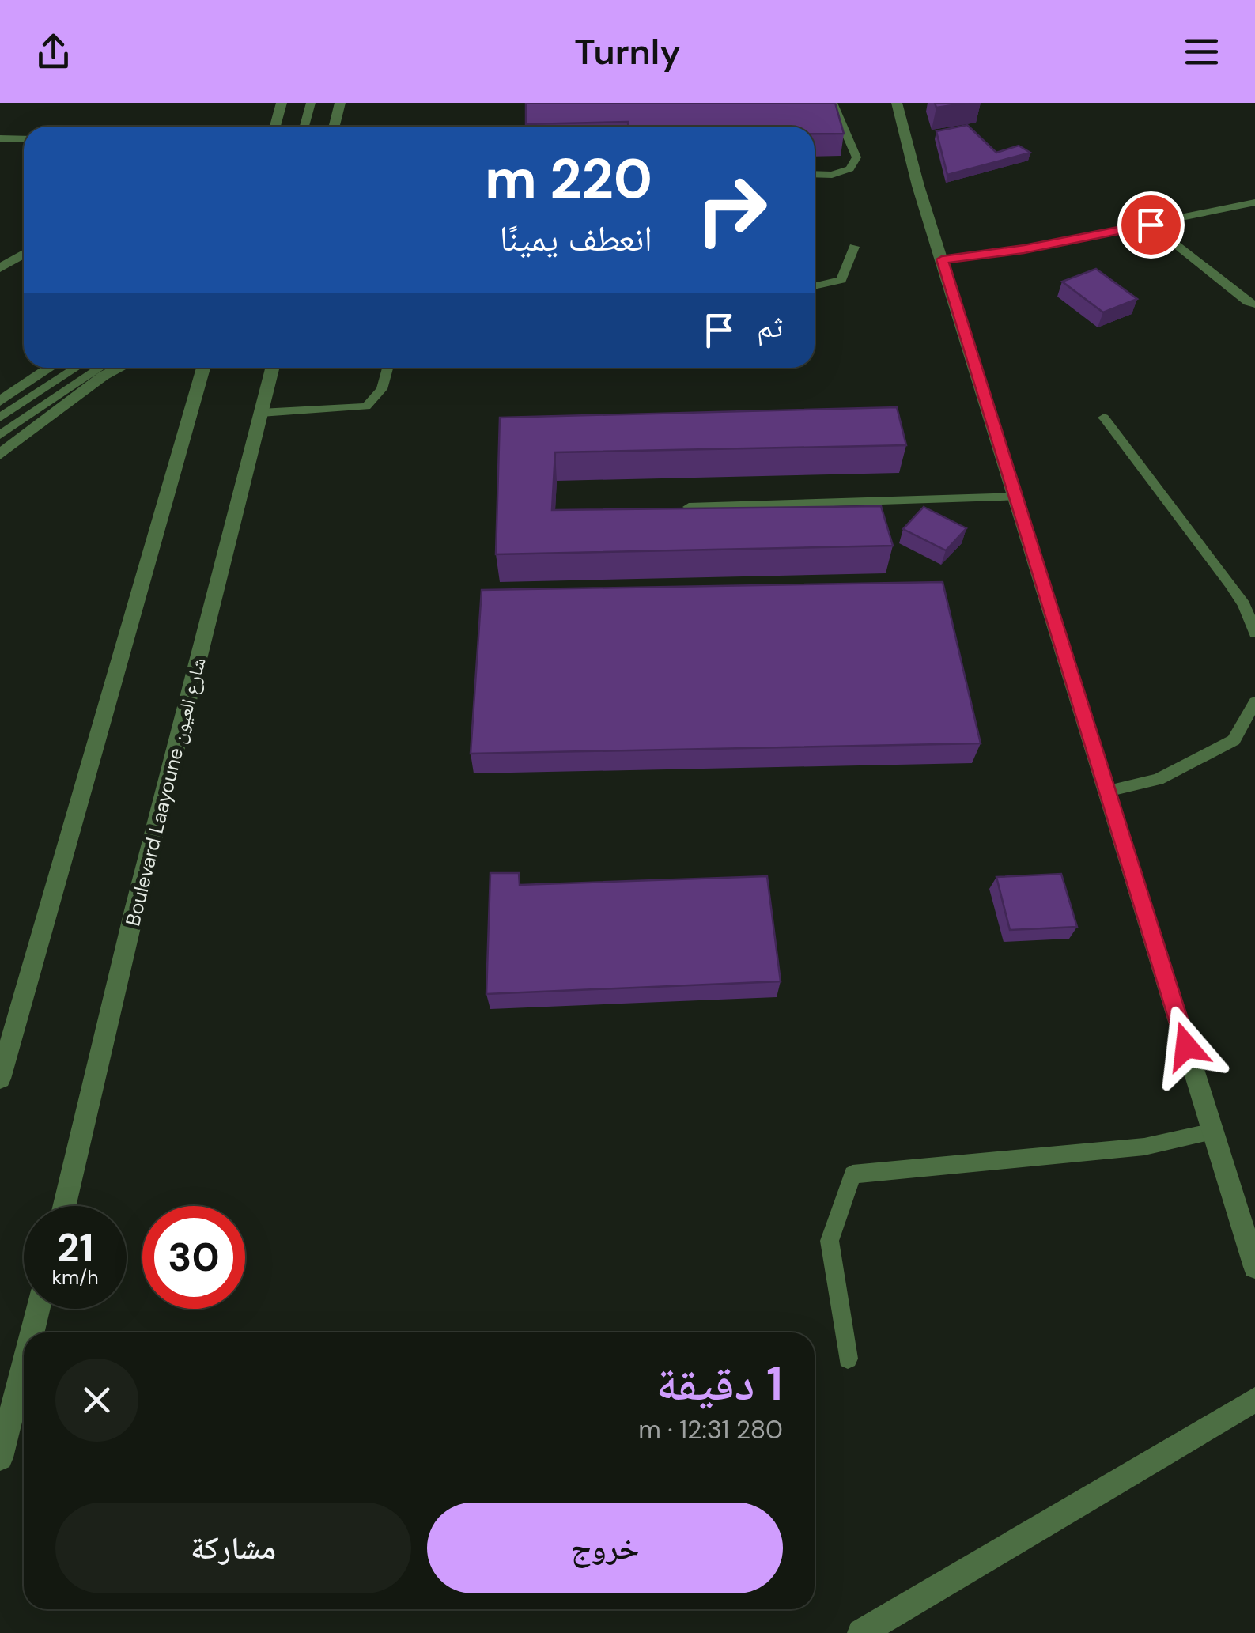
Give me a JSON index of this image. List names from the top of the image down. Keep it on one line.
{"streets":{"street":["Boulevard Laayoune شارع العيون"]},"page":{"header":"Turnly","turn":["220 m","انعطف يمينًا"],"then":"ثم","speed":"21 km/h","limit":"30","heading":["1 دقيقة","280 m · 12:31"],"buttons":["خروج","مشاركة"]}}
